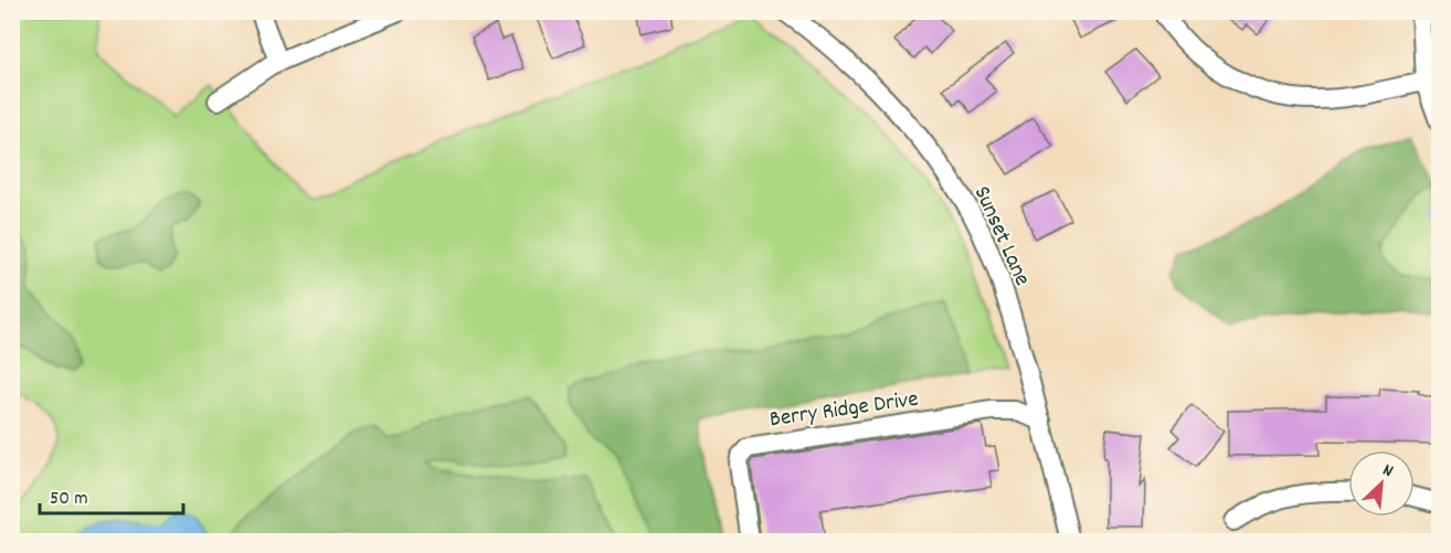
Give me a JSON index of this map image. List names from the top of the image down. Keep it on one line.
{"streets":{"street":["Sunset Lane","Berry Ridge Drive"]},"crossings":[["Sunset Lane","Berry Ridge Drive"]],"scale_bar":"50 m","north":"top right"}
